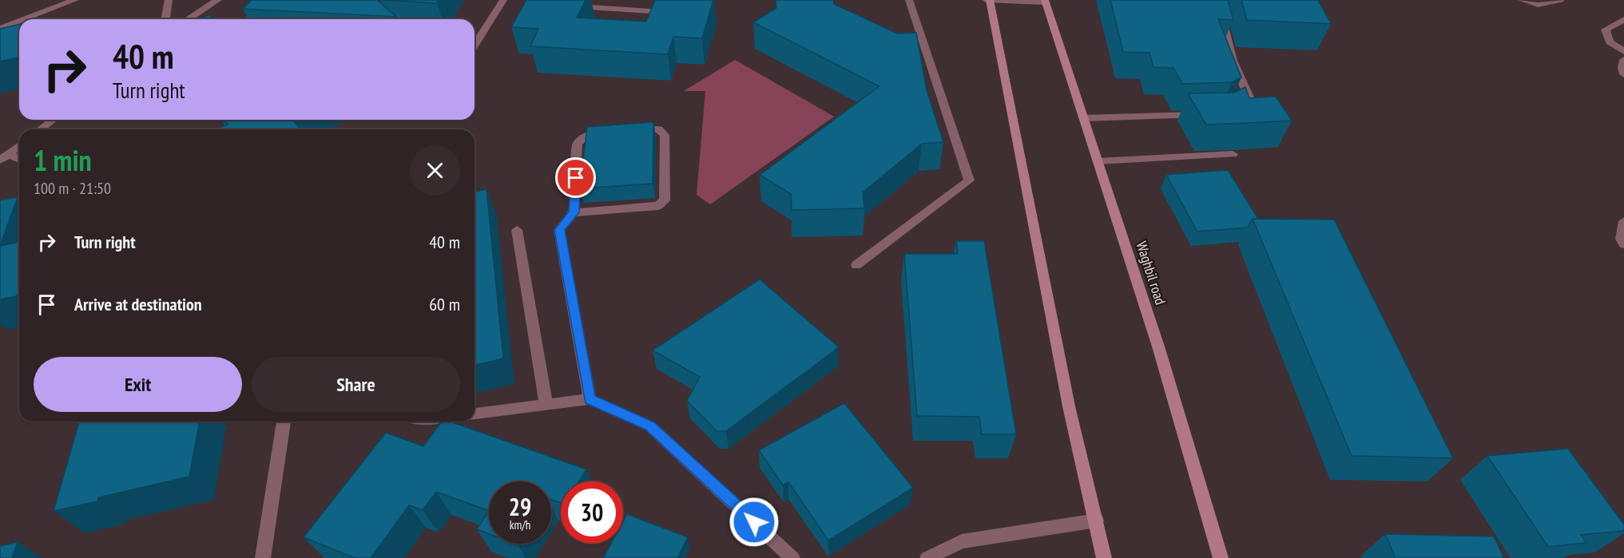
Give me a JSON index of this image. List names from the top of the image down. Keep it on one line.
{"streets":{"main road":["Waghbil road"]},"page":{"turn":["40 m","Turn right"],"heading":["1 min","100 m · 21:50"],"list":[{"name":"Turn right","value":"40 m"},{"name":"Arrive at destination","value":"60 m"}],"buttons":["Exit","Share"],"speed":"29 km/h","limit":"30"}}
